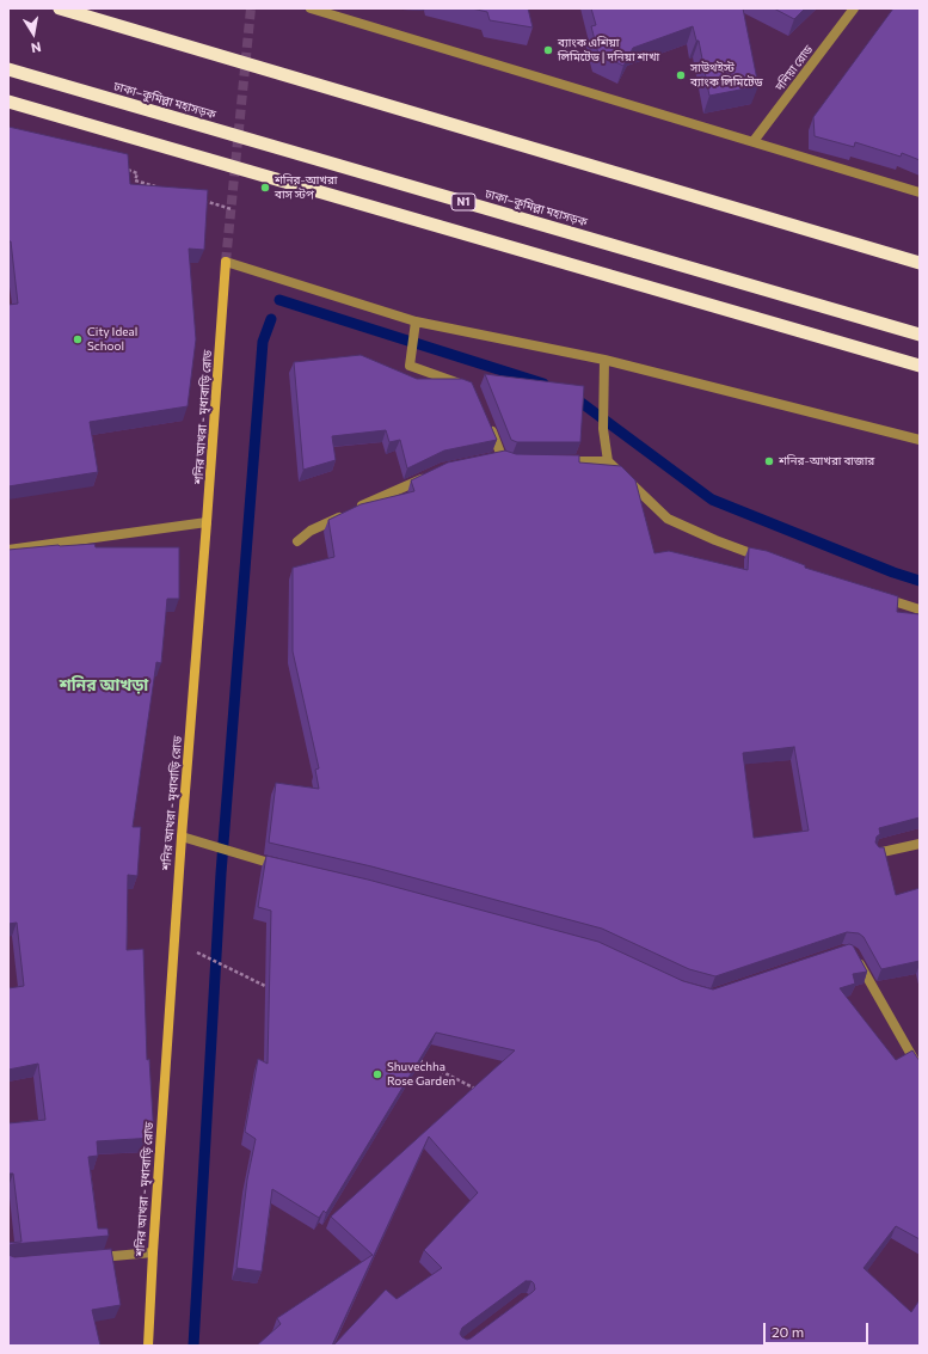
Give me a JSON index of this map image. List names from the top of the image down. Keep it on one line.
{"streets":{"highway":["ঢাকা–কুমিল্লা মহাসড়ক","N1"],"main road":["শনির আখরা - মৃধাবাড়ি রোড"],"street":["দনিয়া রোড"]},"districts":["শনির আখড়া"],"places":["ব্যাংক এশিয়া লিমিটেড | দনিয়া শাখা","সাউথইস্ট ব্যাংক লিমিটেড","শনির-আখরা বাস স্টপ","City Ideal School","শনির-আখরা বাজার","Shuvechha Rose Garden"],"scale_bar":"20 m","north":"bottom"}
